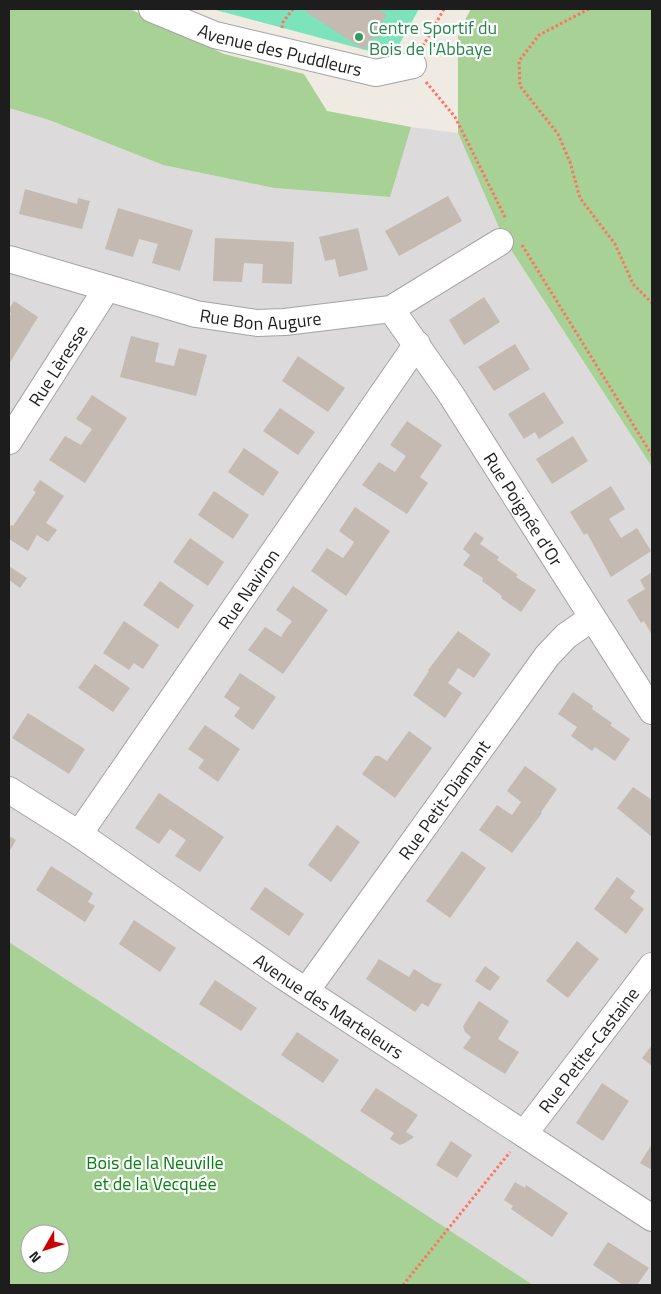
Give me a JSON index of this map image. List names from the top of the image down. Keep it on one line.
{"streets":{"street":["Avenue des Puddleurs","Rue Bon Augure","Rue Lèresse","Rue Poignée d'Or","Rue Naviron","Rue Petit-Diamant","Avenue des Marteleurs","Rue Petite-Castaine"]},"crossings":[["Rue Bon Augure","Rue Lèresse"],["Rue Bon Augure","Rue Poignée d'Or"],["Rue Poignée d'Or","Rue Naviron"],["Rue Poignée d'Or","Rue Petit-Diamant"],["Rue Naviron","Avenue des Marteleurs"],["Rue Petit-Diamant","Avenue des Marteleurs"],["Avenue des Marteleurs","Rue Petite-Castaine"]],"parks":["Bois de la Neuville et de la Vecquée"],"places":["Centre Sportif du Bois de l'Abbaye"],"north":"bottom left"}
